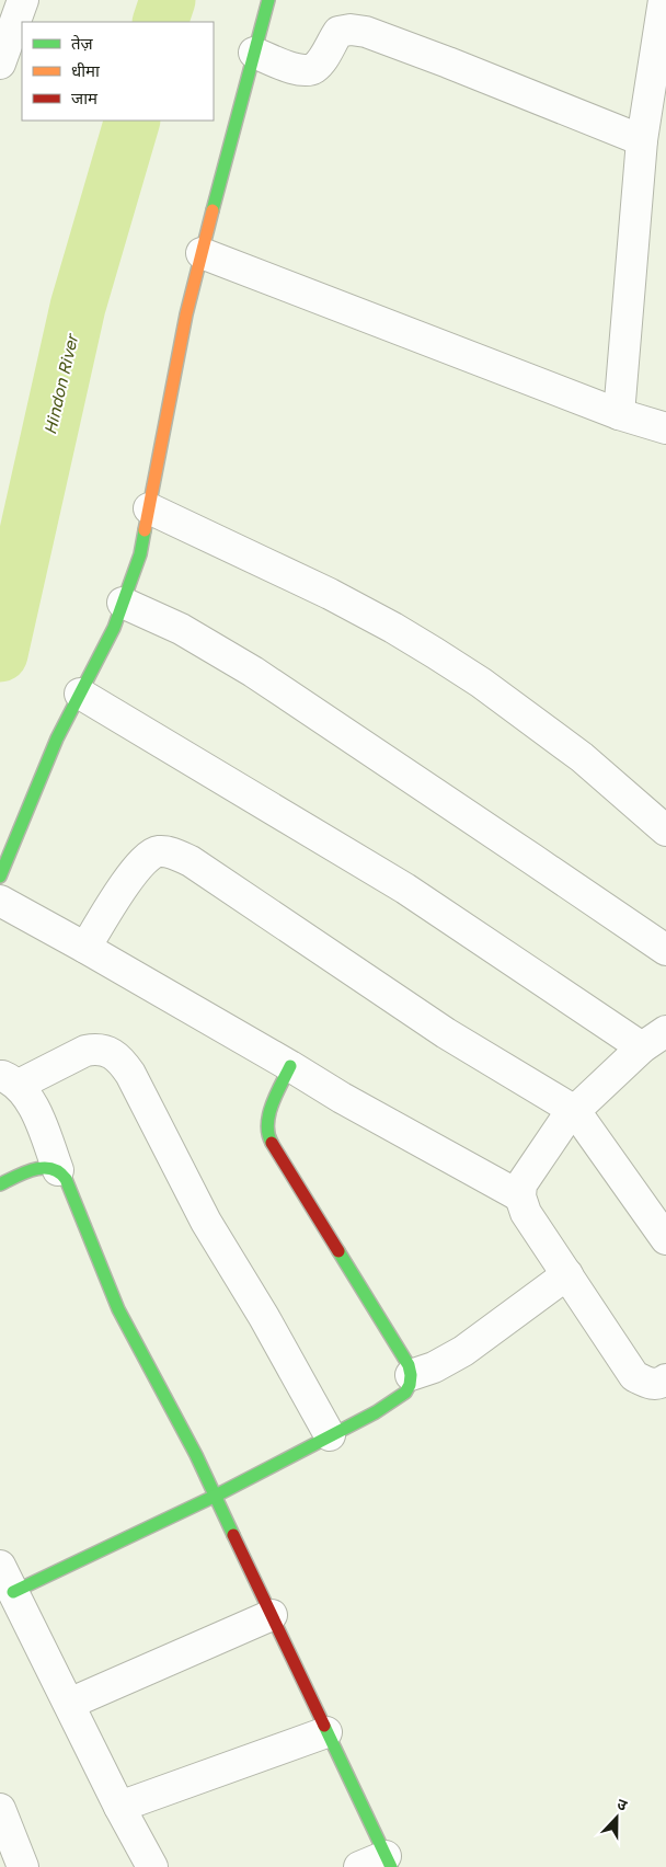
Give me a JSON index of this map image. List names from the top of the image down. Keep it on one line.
{"water":["Hindon River"],"legend":["तेज़","धीमा","जाम"],"north":"top"}
